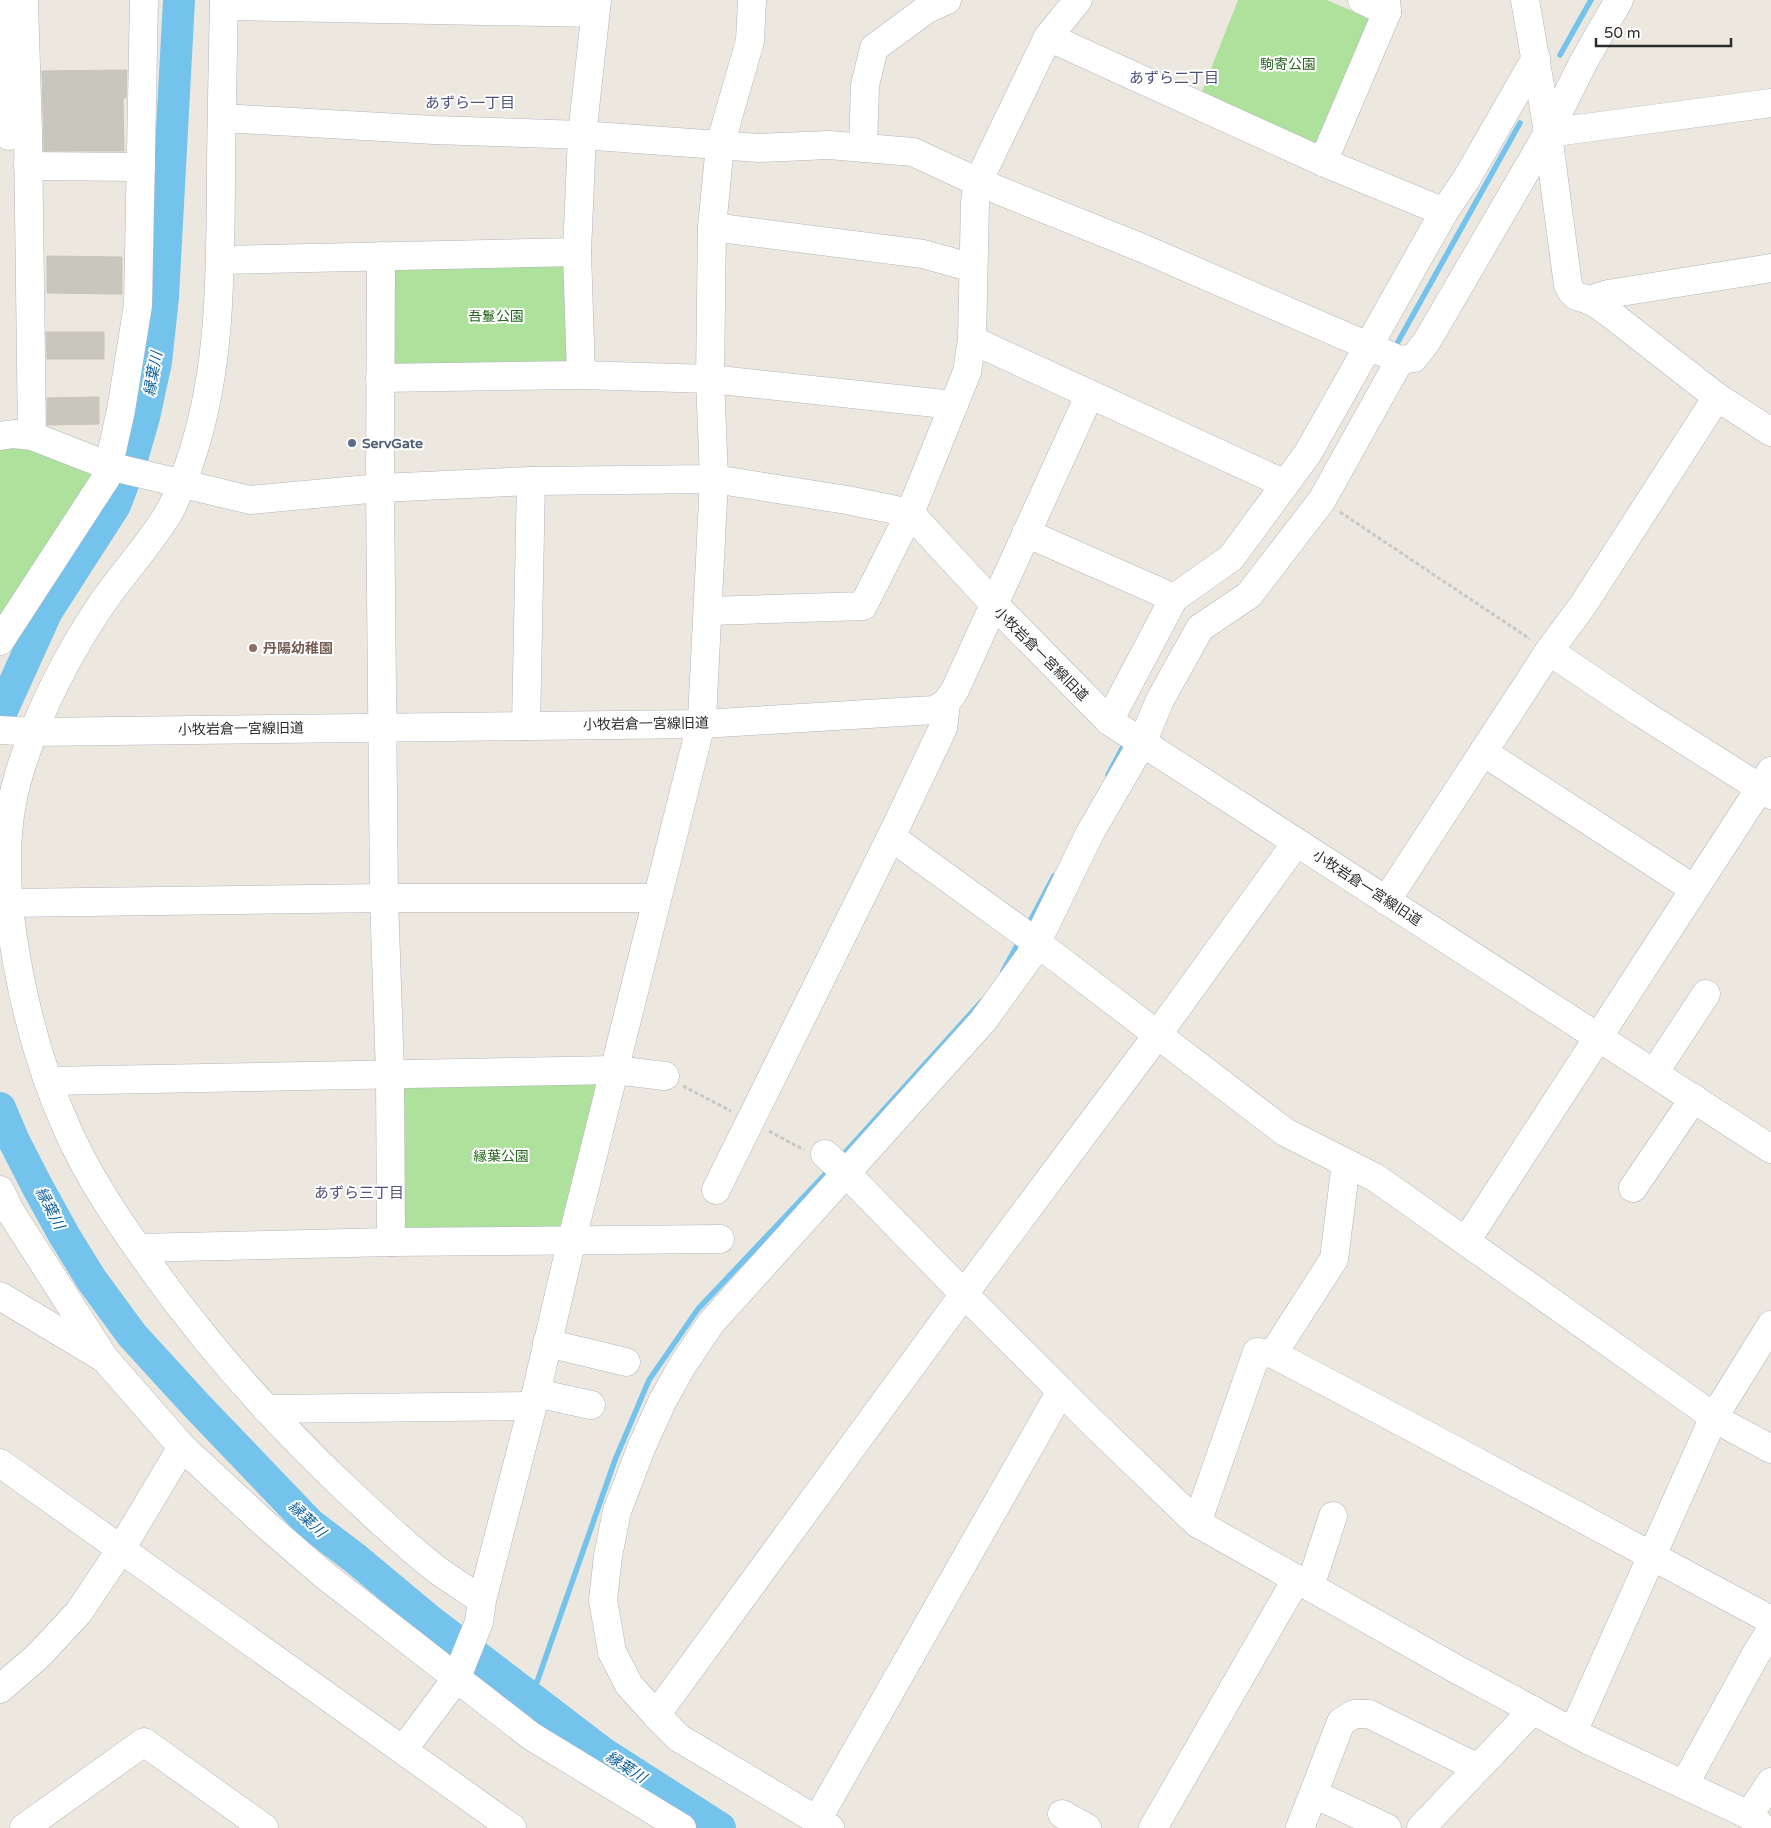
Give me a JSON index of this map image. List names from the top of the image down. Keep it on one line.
{"streets":{"street":["小牧岩倉一宮線旧道"]},"districts":["あずら二丁目","あずら一丁目","あずら三丁目"],"water":["縁葉川"],"parks":["駒寄公園","吾鬘公園","縁葉公園"],"places":["ServGate","丹陽幼稚園"],"scale_bar":"50 m"}
